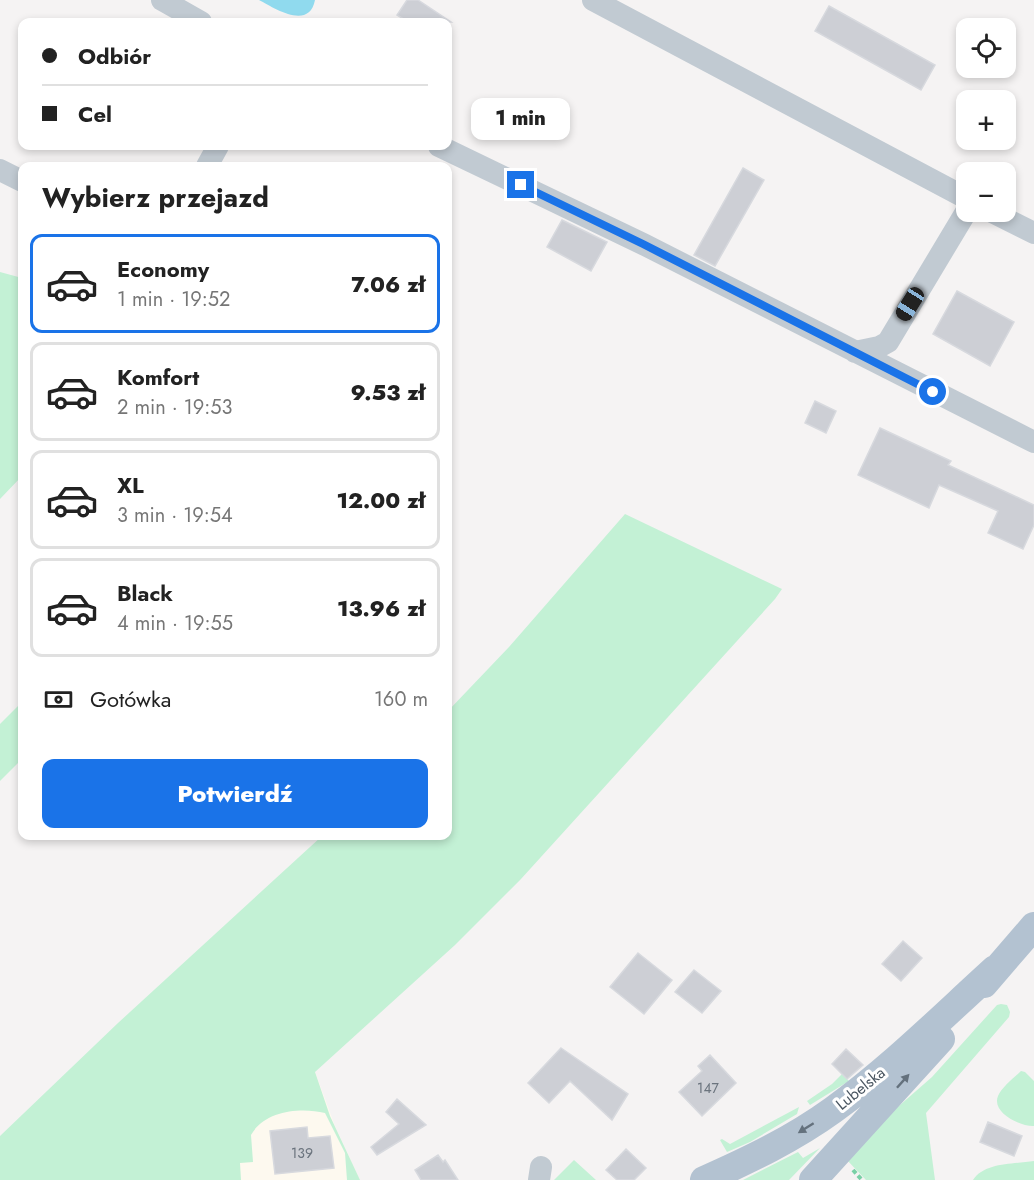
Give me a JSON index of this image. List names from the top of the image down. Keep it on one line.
{"streets":{"main road":["Lubelska"]},"house_numbers":["147","139"],"page":{"map_buttons":["+","−"],"banner":["Odbiór","Cel"],"bubble":"1 min","heading":"Wybierz przejazd","list":[{"name":"Economy","note":"1 min · 19:52","value":"7.06 zł"},{"name":"Komfort","note":"2 min · 19:53","value":"9.53 zł"},{"name":"XL","note":"3 min · 19:54","value":"12.00 zł"},{"name":"Black","note":"4 min · 19:55","value":"13.96 zł"}],"pay":["Gotówka","160 m"],"buttons":"Potwierdź"}}
